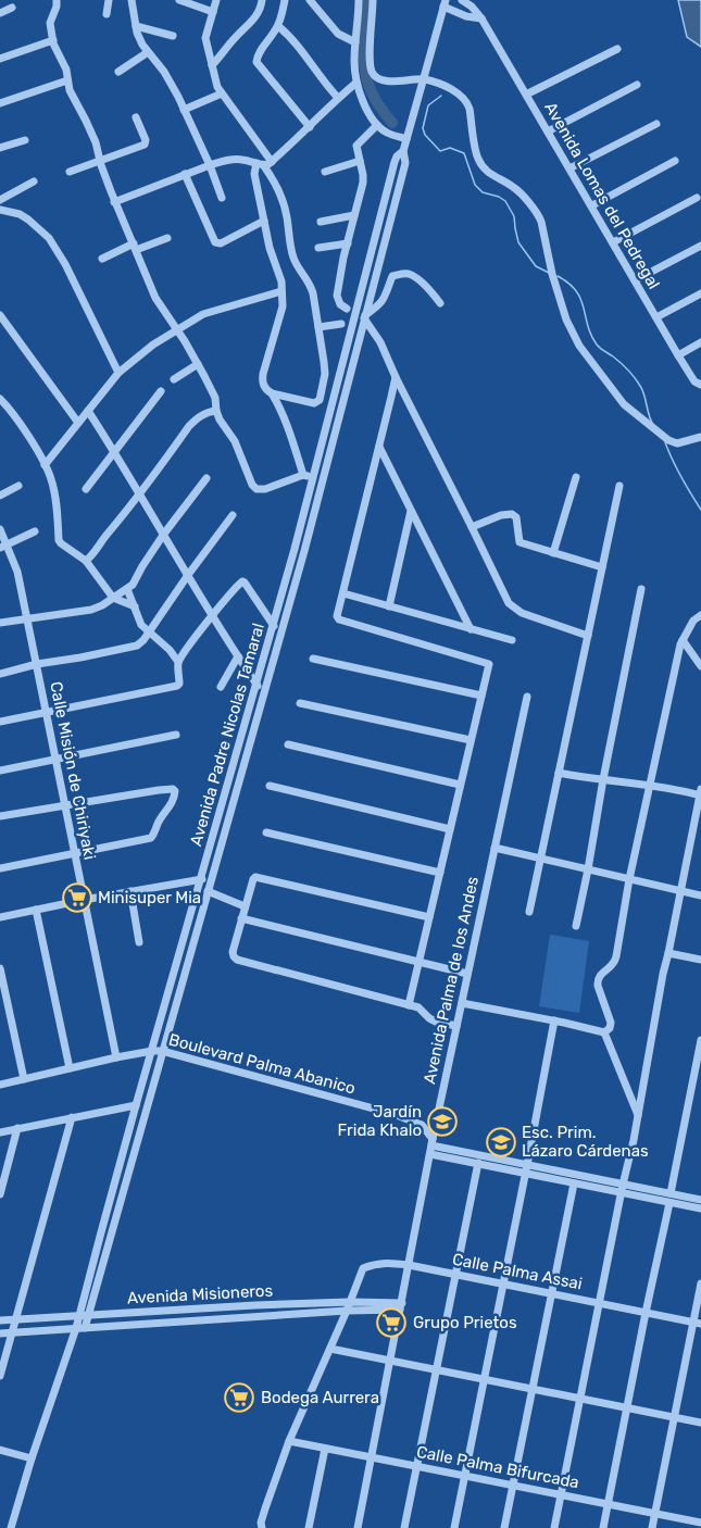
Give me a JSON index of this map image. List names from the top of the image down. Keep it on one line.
{"streets":{"street":["Avenida Lomas del Pedregal","Avenida Padre Nicolas Tamaral","Calle Misión de Chiriyaki","Avenida Palma de los Andes","Boulevard Palma Abanico","Calle Palma Assai","Avenida Misioneros","Calle Palma Bifurcada"]},"crossings":[["Avenida Padre Nicolas Tamaral","Boulevard Palma Abanico"],["Avenida Padre Nicolas Tamaral","Avenida Misioneros"],["Calle Misión de Chiriyaki","Boulevard Palma Abanico"],["Avenida Palma de los Andes","Boulevard Palma Abanico"],["Avenida Palma de los Andes","Calle Palma Assai"],["Avenida Palma de los Andes","Avenida Misioneros"],["Avenida Palma de los Andes","Calle Palma Bifurcada"],["Calle Palma Assai","Avenida Misioneros"]],"places":{"supermarket":["Minisuper Mia","Grupo Prietos","Bodega Aurrera"],"school or university":["Jardín Frida Khalo","Esc. Prim. Lázaro Cárdenas"]}}
